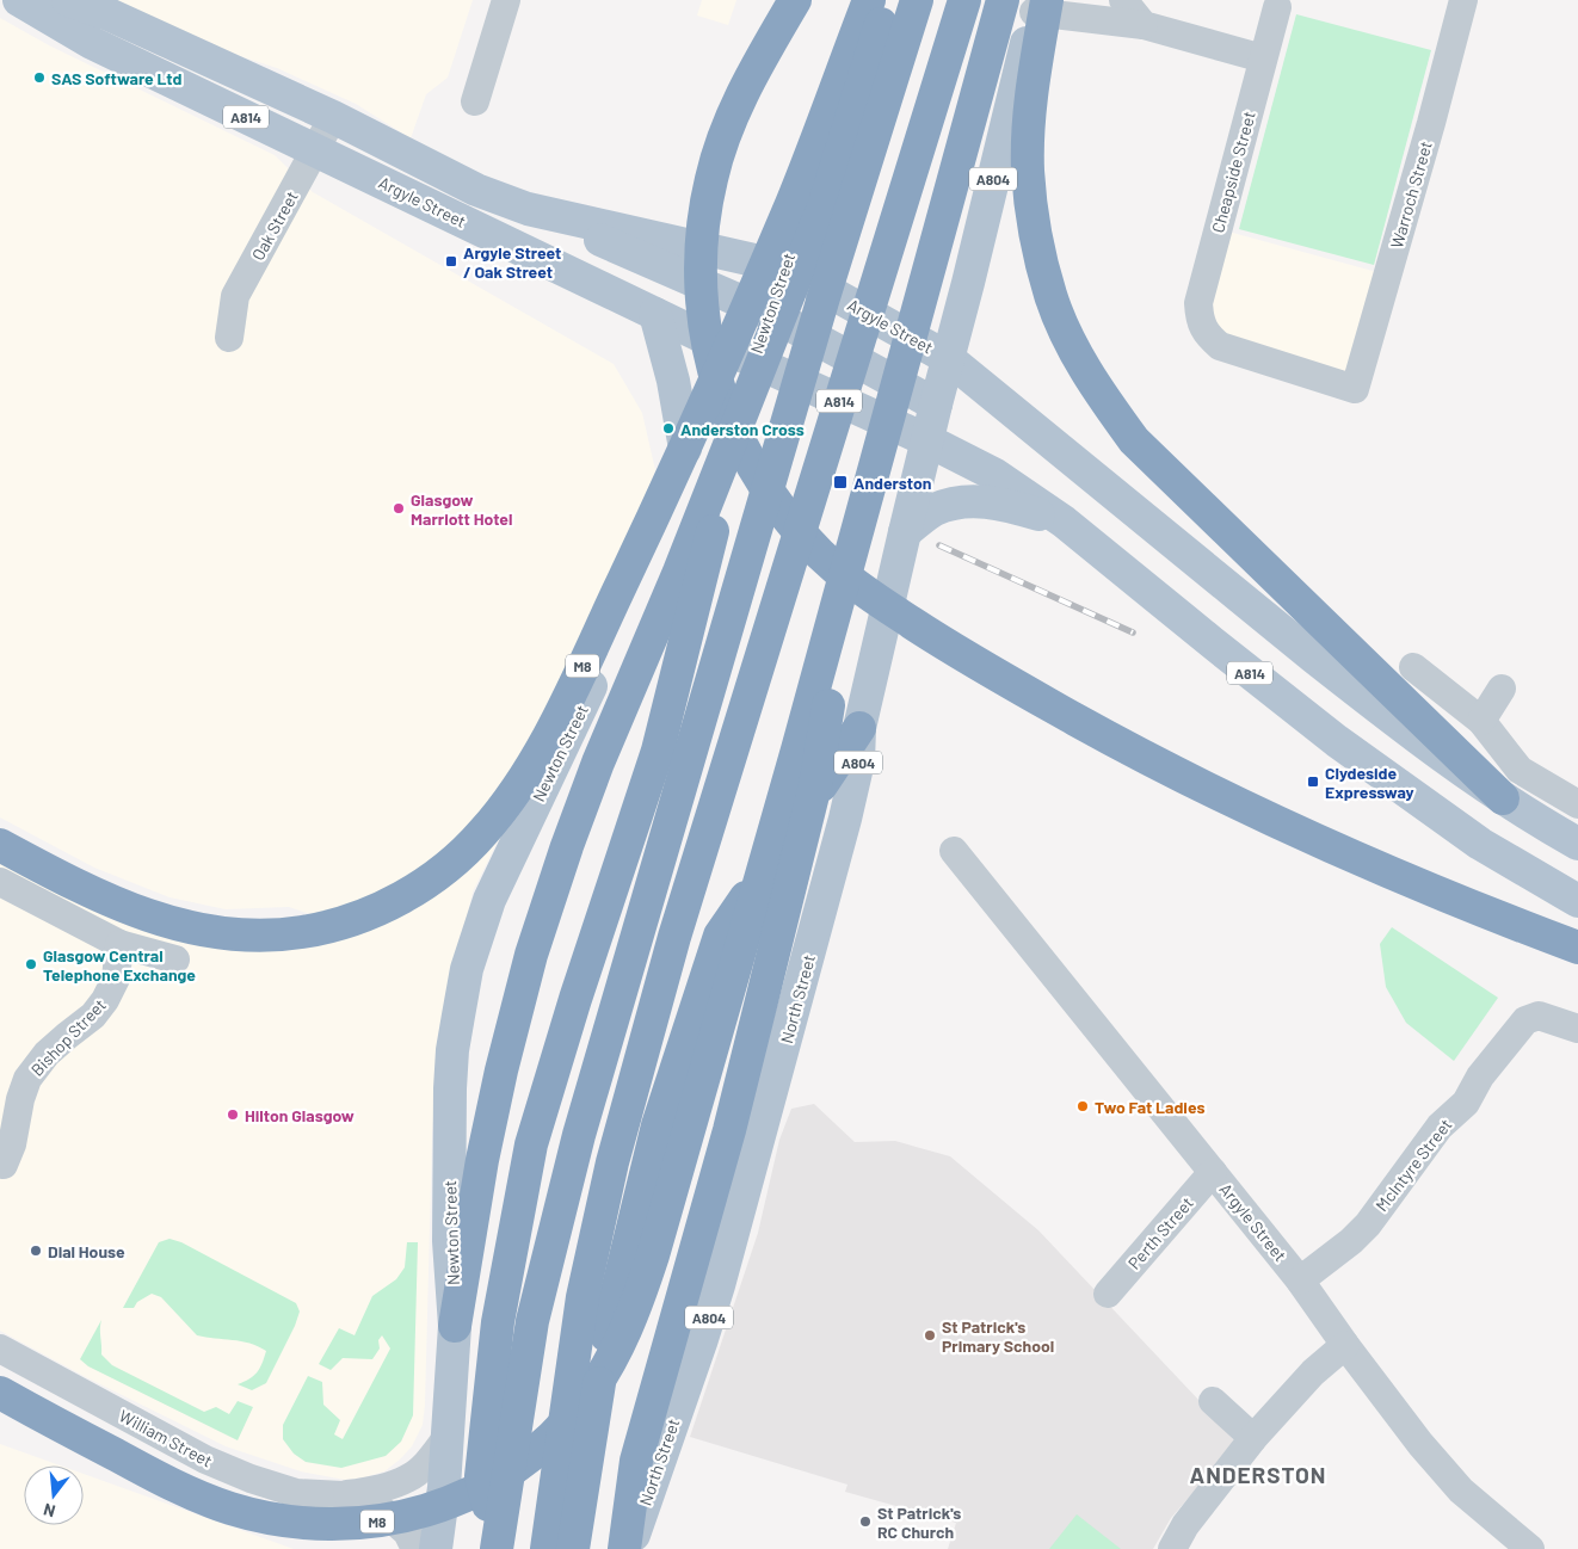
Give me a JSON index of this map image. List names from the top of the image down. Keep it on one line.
{"streets":{"highway":["M8"],"main road":["A814","A804","Argyle Street","Newton Street","North Street"],"street":["Cheapside Street","Warroch Street","Oak Street","Bishop Street","McIntyre Street","Perth Street","William Street"]},"crossings":[["A814","A804"],["A814","Argyle Street"],["A814","North Street"],["Cheapside Street","Warroch Street"],["A804","Argyle Street"],["A804","North Street"],["Argyle Street","Oak Street"],["Argyle Street","Newton Street"],["Argyle Street","North Street"],["Argyle Street","McIntyre Street"],["Argyle Street","Perth Street"],["Newton Street","M8"],["Newton Street","William Street"]],"districts":["ANDERSTON"],"places":{"other":["SAS Software Ltd","Anderston Cross","Glasgow Marriott Hotel","Glasgow Central Telephone Exchange","Two Fat Ladies","Hilton Glasgow","Dial House","St Patrick's Primary School","St Patrick's RC Church"],"transit":["Argyle Street / Oak Street","Anderston","Clydeside Expressway"]},"north":"bottom"}
